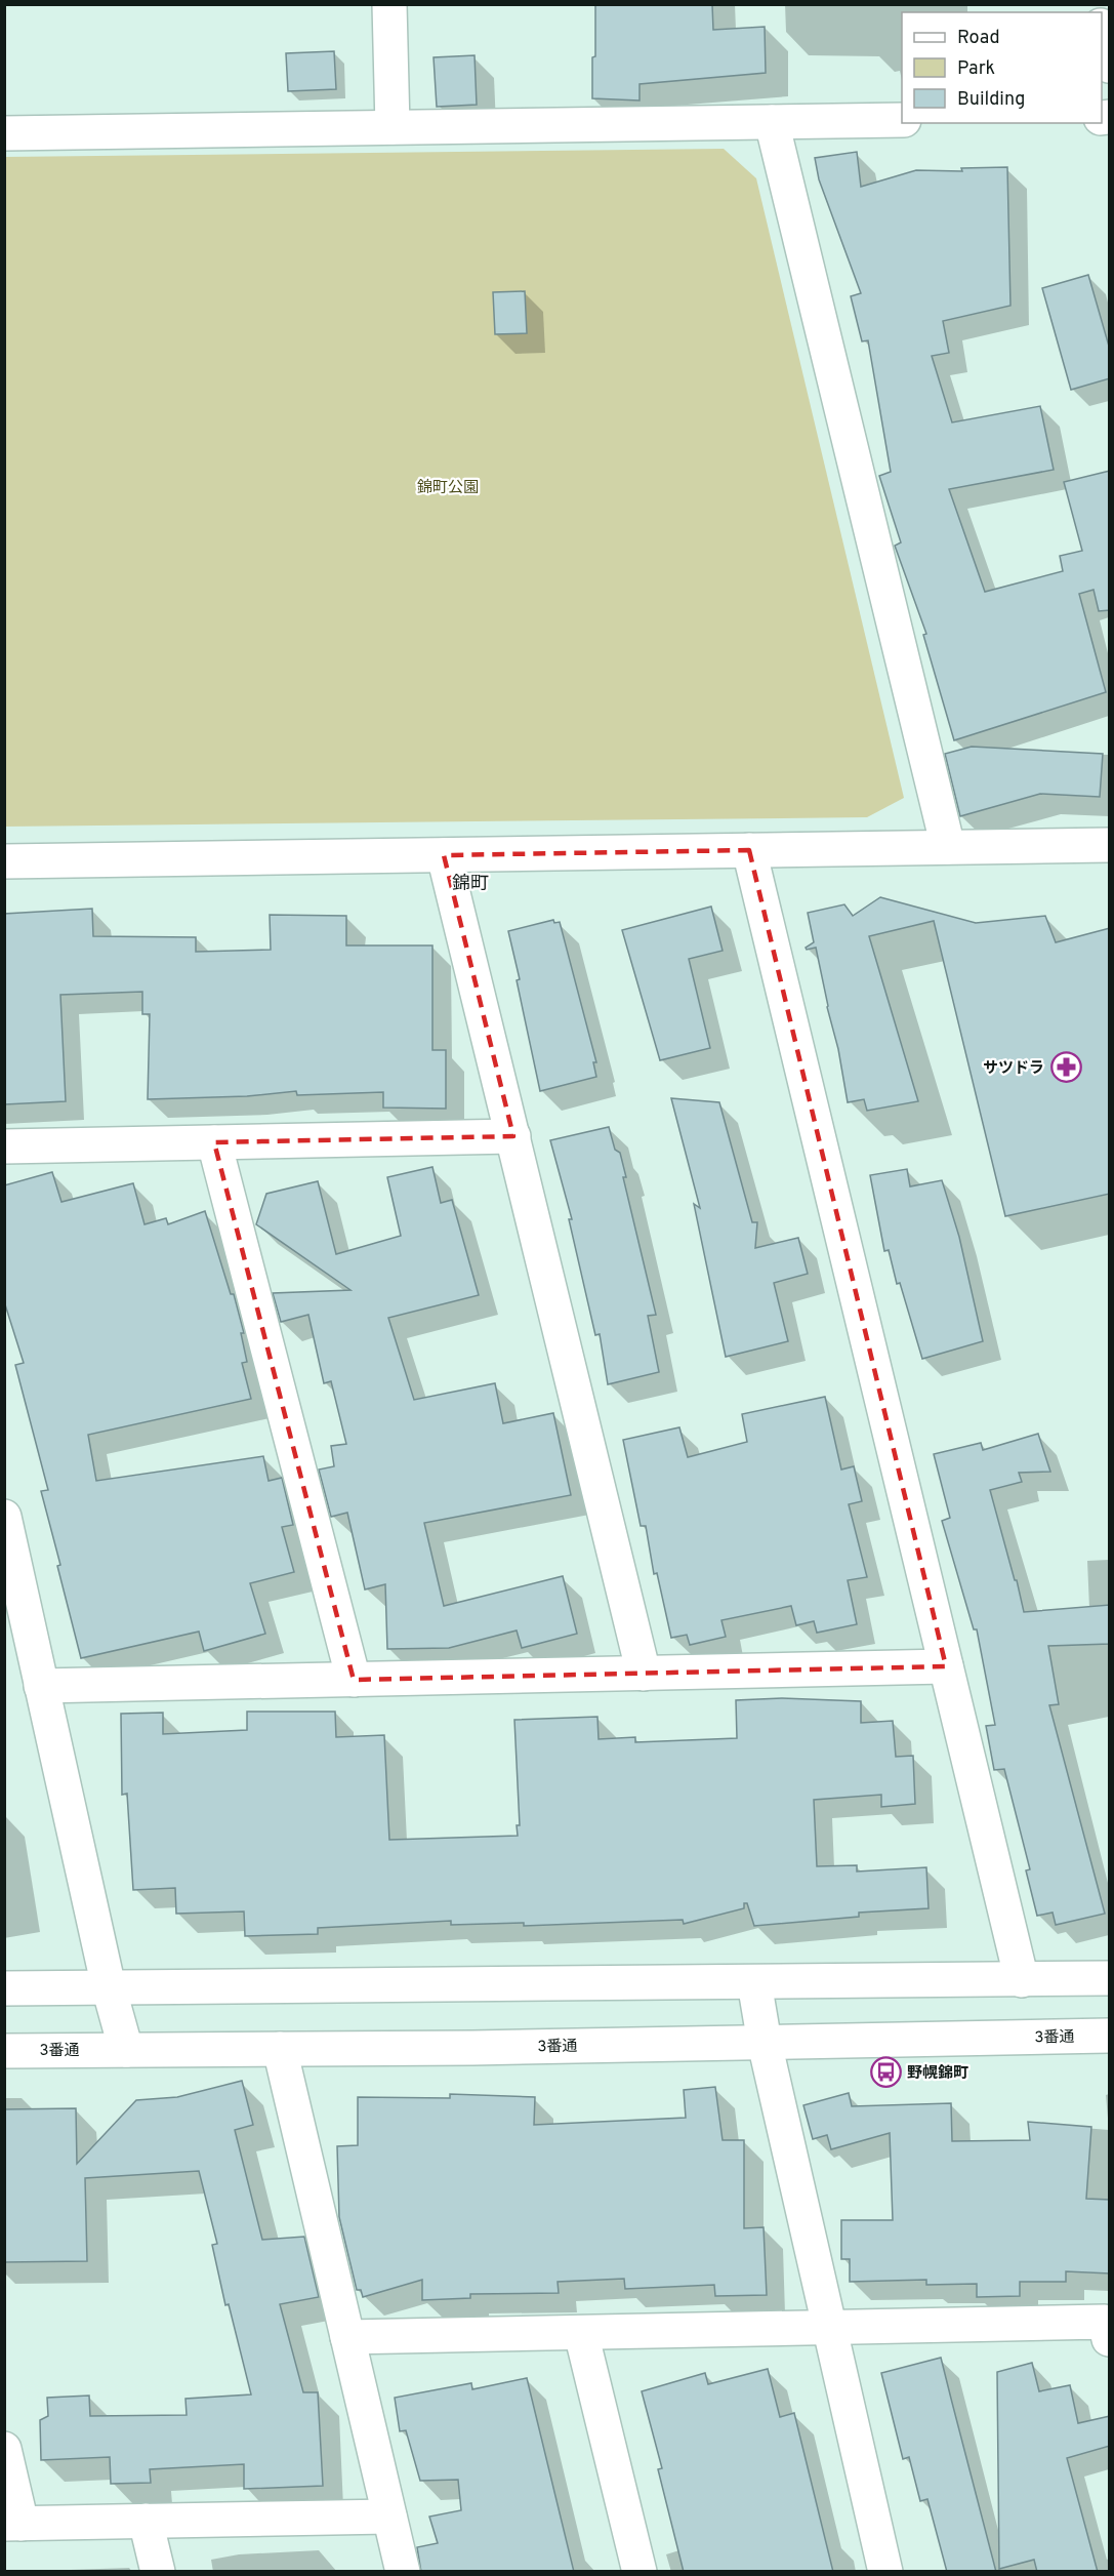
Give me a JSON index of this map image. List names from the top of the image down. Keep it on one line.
{"streets":{"street":["3番通"]},"districts":["錦町"],"parks":["錦町公園"],"places":{"pharmacy":["サツドラ"],"bus stop":["野幌錦町"]},"legend":["Road","Park","Building"]}
